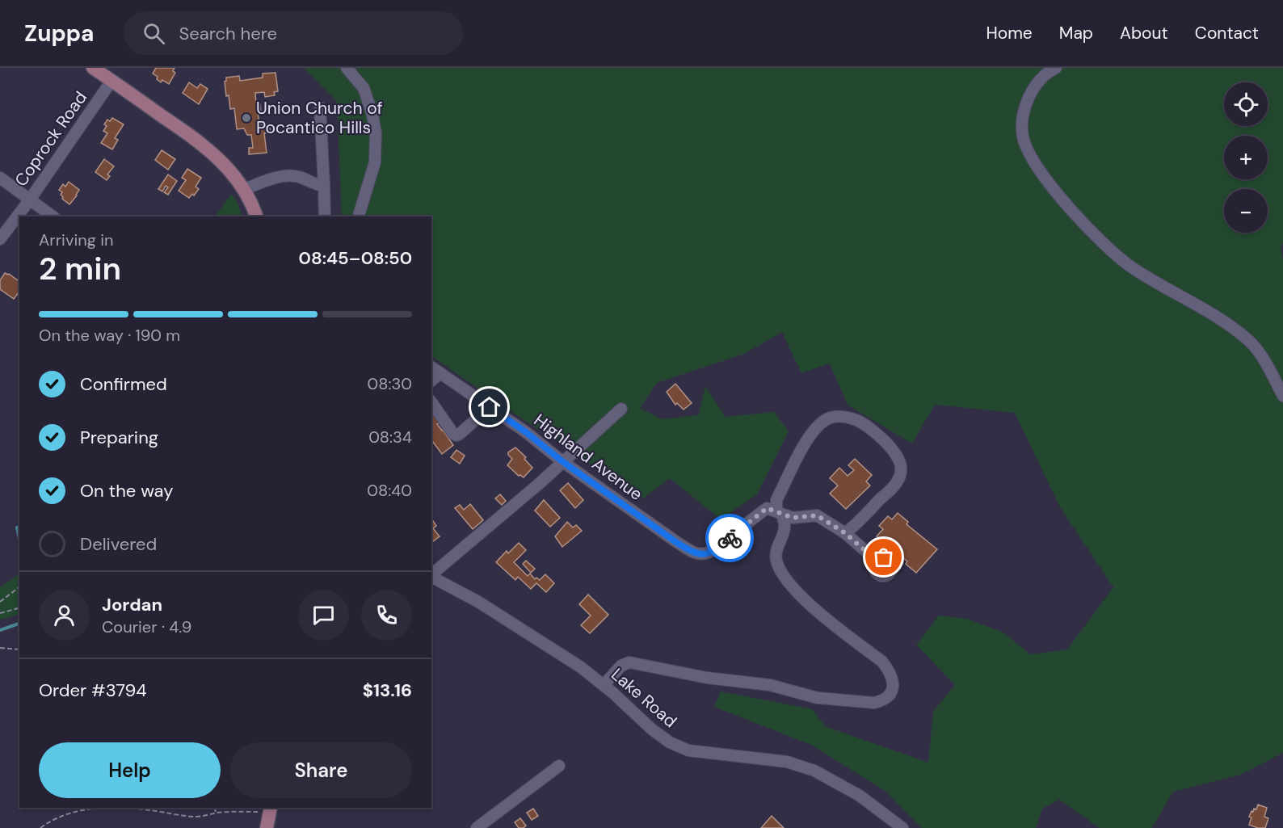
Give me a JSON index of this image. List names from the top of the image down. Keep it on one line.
{"streets":{"street":["Coprock Road","Highland Avenue","Lake Road"]},"places":["Union Church of Pocantico Hills"],"page":{"header":"Zuppa","search":"Search here","nav":["Home","Map","About","Contact"],"map_buttons":["+","−"],"heading":["2 min","Arriving in","08:45–08:50"],"panel":["Jordan","Courier · 4.9","Order #3794","$13.16"],"bar":"On the way · 190 m","list":[["Confirmed","08:30"],["Preparing","08:34"],["On the way","08:40"],"Delivered"],"buttons":["Help","Share"]}}
